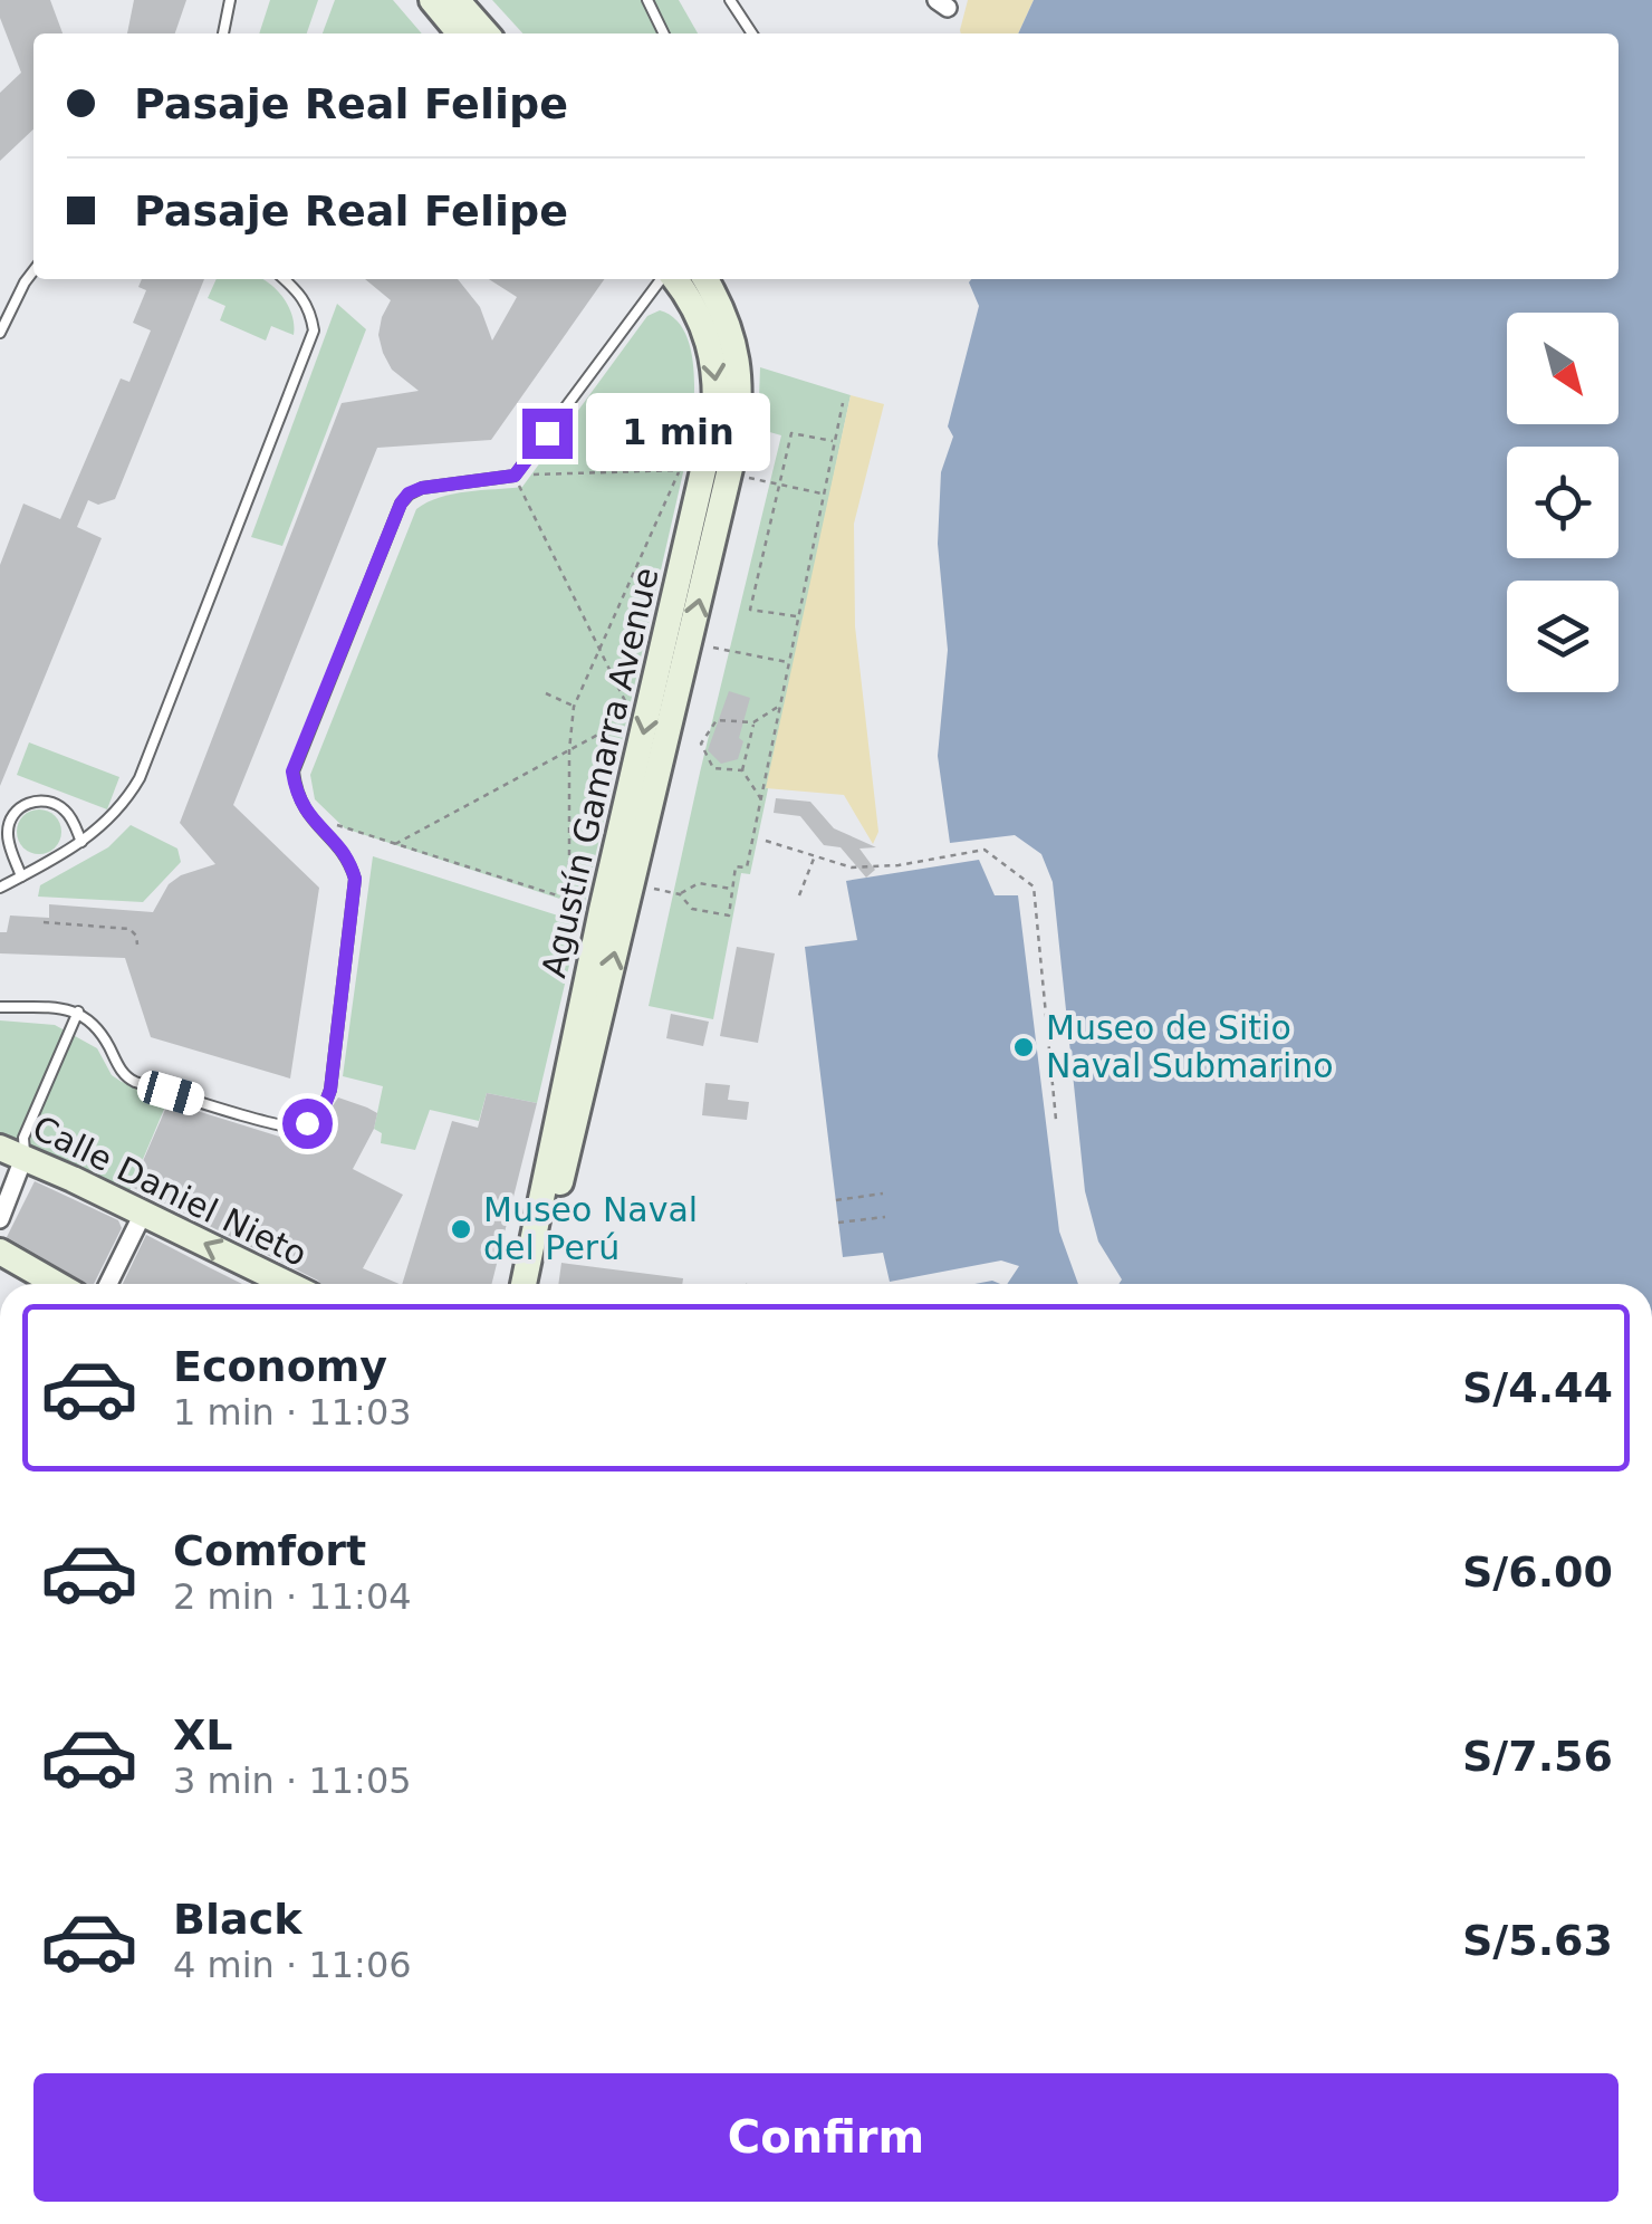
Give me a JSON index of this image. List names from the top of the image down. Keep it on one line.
{"streets":{"main road":["Agustín Gamarra Avenue","Calle Daniel Nieto"]},"one_way":["Calle Daniel Nieto"],"places":["Museo de Sitio Naval Submarino","Museo Naval del Perú"],"north":"bottom right","page":{"banner":["Pasaje Real Felipe","Pasaje Real Felipe"],"bubble":"1 min","list":[{"name":"Economy","note":"1 min · 11:03","value":"S/4.44"},{"name":"Comfort","note":"2 min · 11:04","value":"S/6.00"},{"name":"XL","note":"3 min · 11:05","value":"S/7.56"},{"name":"Black","note":"4 min · 11:06","value":"S/5.63"}],"buttons":"Confirm"}}
